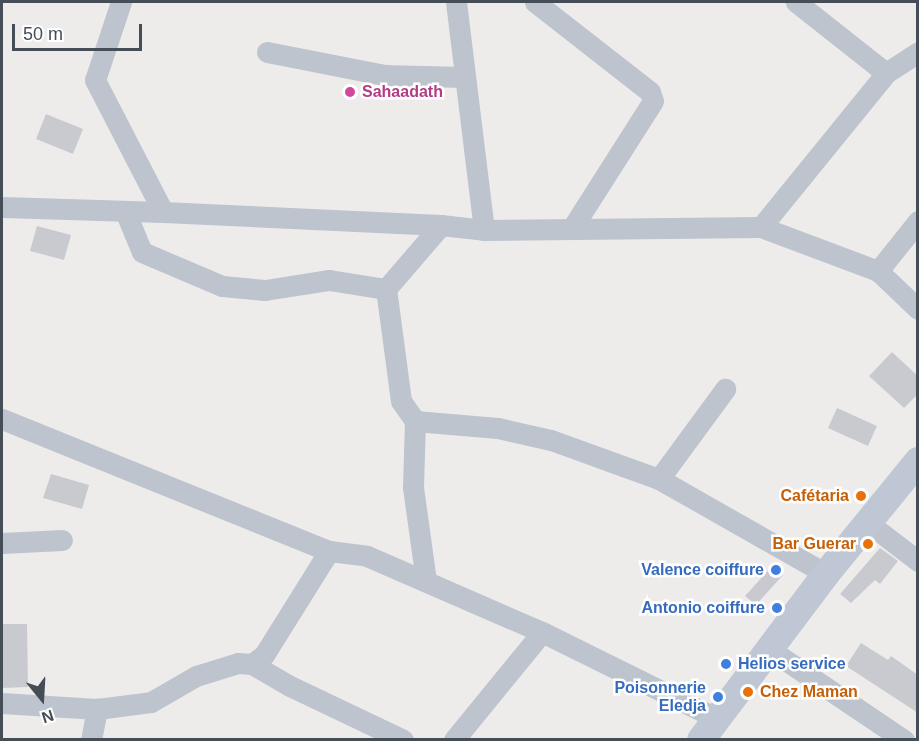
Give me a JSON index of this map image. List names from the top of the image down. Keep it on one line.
{"places":["Sahaadath","Cafétaria","Bar Guerar","Valence coiffure","Antonio coiffure","Helios service","Chez Maman","Poisonnerie Eledja"],"scale_bar":"50 m","north":"bottom"}
